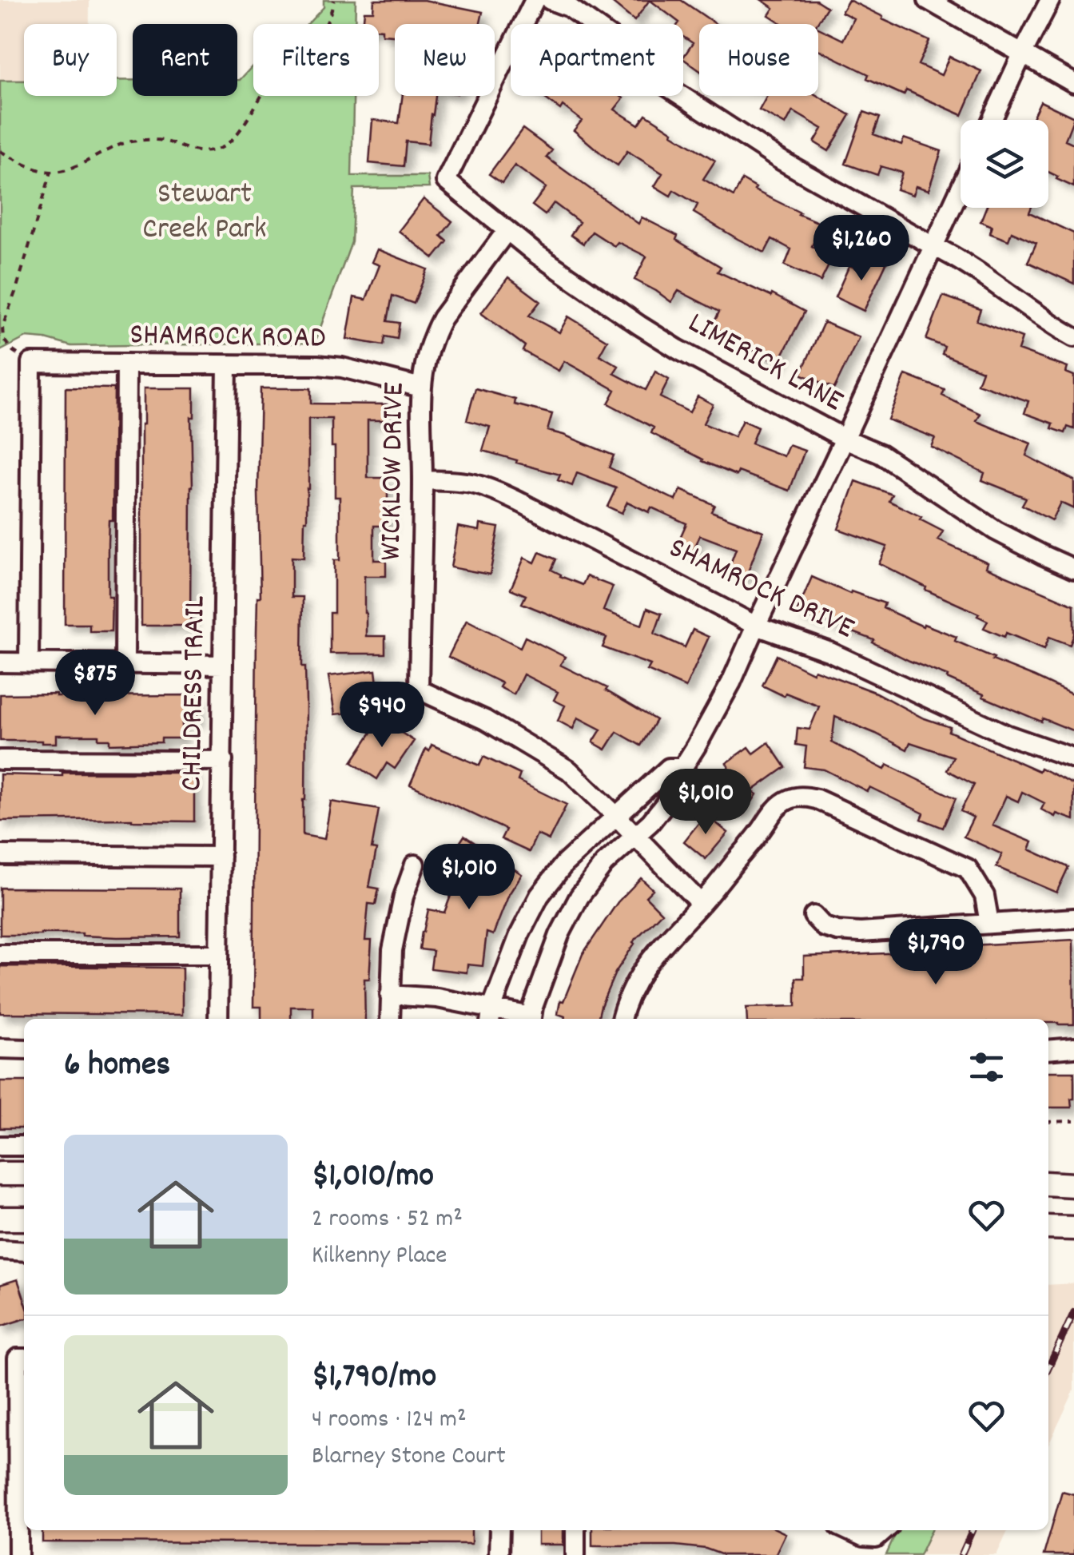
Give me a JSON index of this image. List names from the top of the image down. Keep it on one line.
{"streets":{"street":["SHAMROCK ROAD","LIMERICK LANE","WICKLOW DRIVE","SHAMROCK DRIVE","CHILDRESS TRAIL"]},"crossings":[["SHAMROCK ROAD","WICKLOW DRIVE"],["SHAMROCK ROAD","CHILDRESS TRAIL"],["LIMERICK LANE","WICKLOW DRIVE"],["WICKLOW DRIVE","SHAMROCK DRIVE"]],"parks":["Stewart Creek Park"],"page":{"chip":["Buy","Rent","Filters","New","Apartment","House"],"price":["$1,260","$875","$940","$1,010","$1,010","$1,790"],"heading":"6 homes","list":[{"name":"$1,010/mo","note":"2 rooms · 52 m² · Kilkenny Place"},{"name":"$1,790/mo","note":"4 rooms · 124 m² · Blarney Stone Court"}]}}
